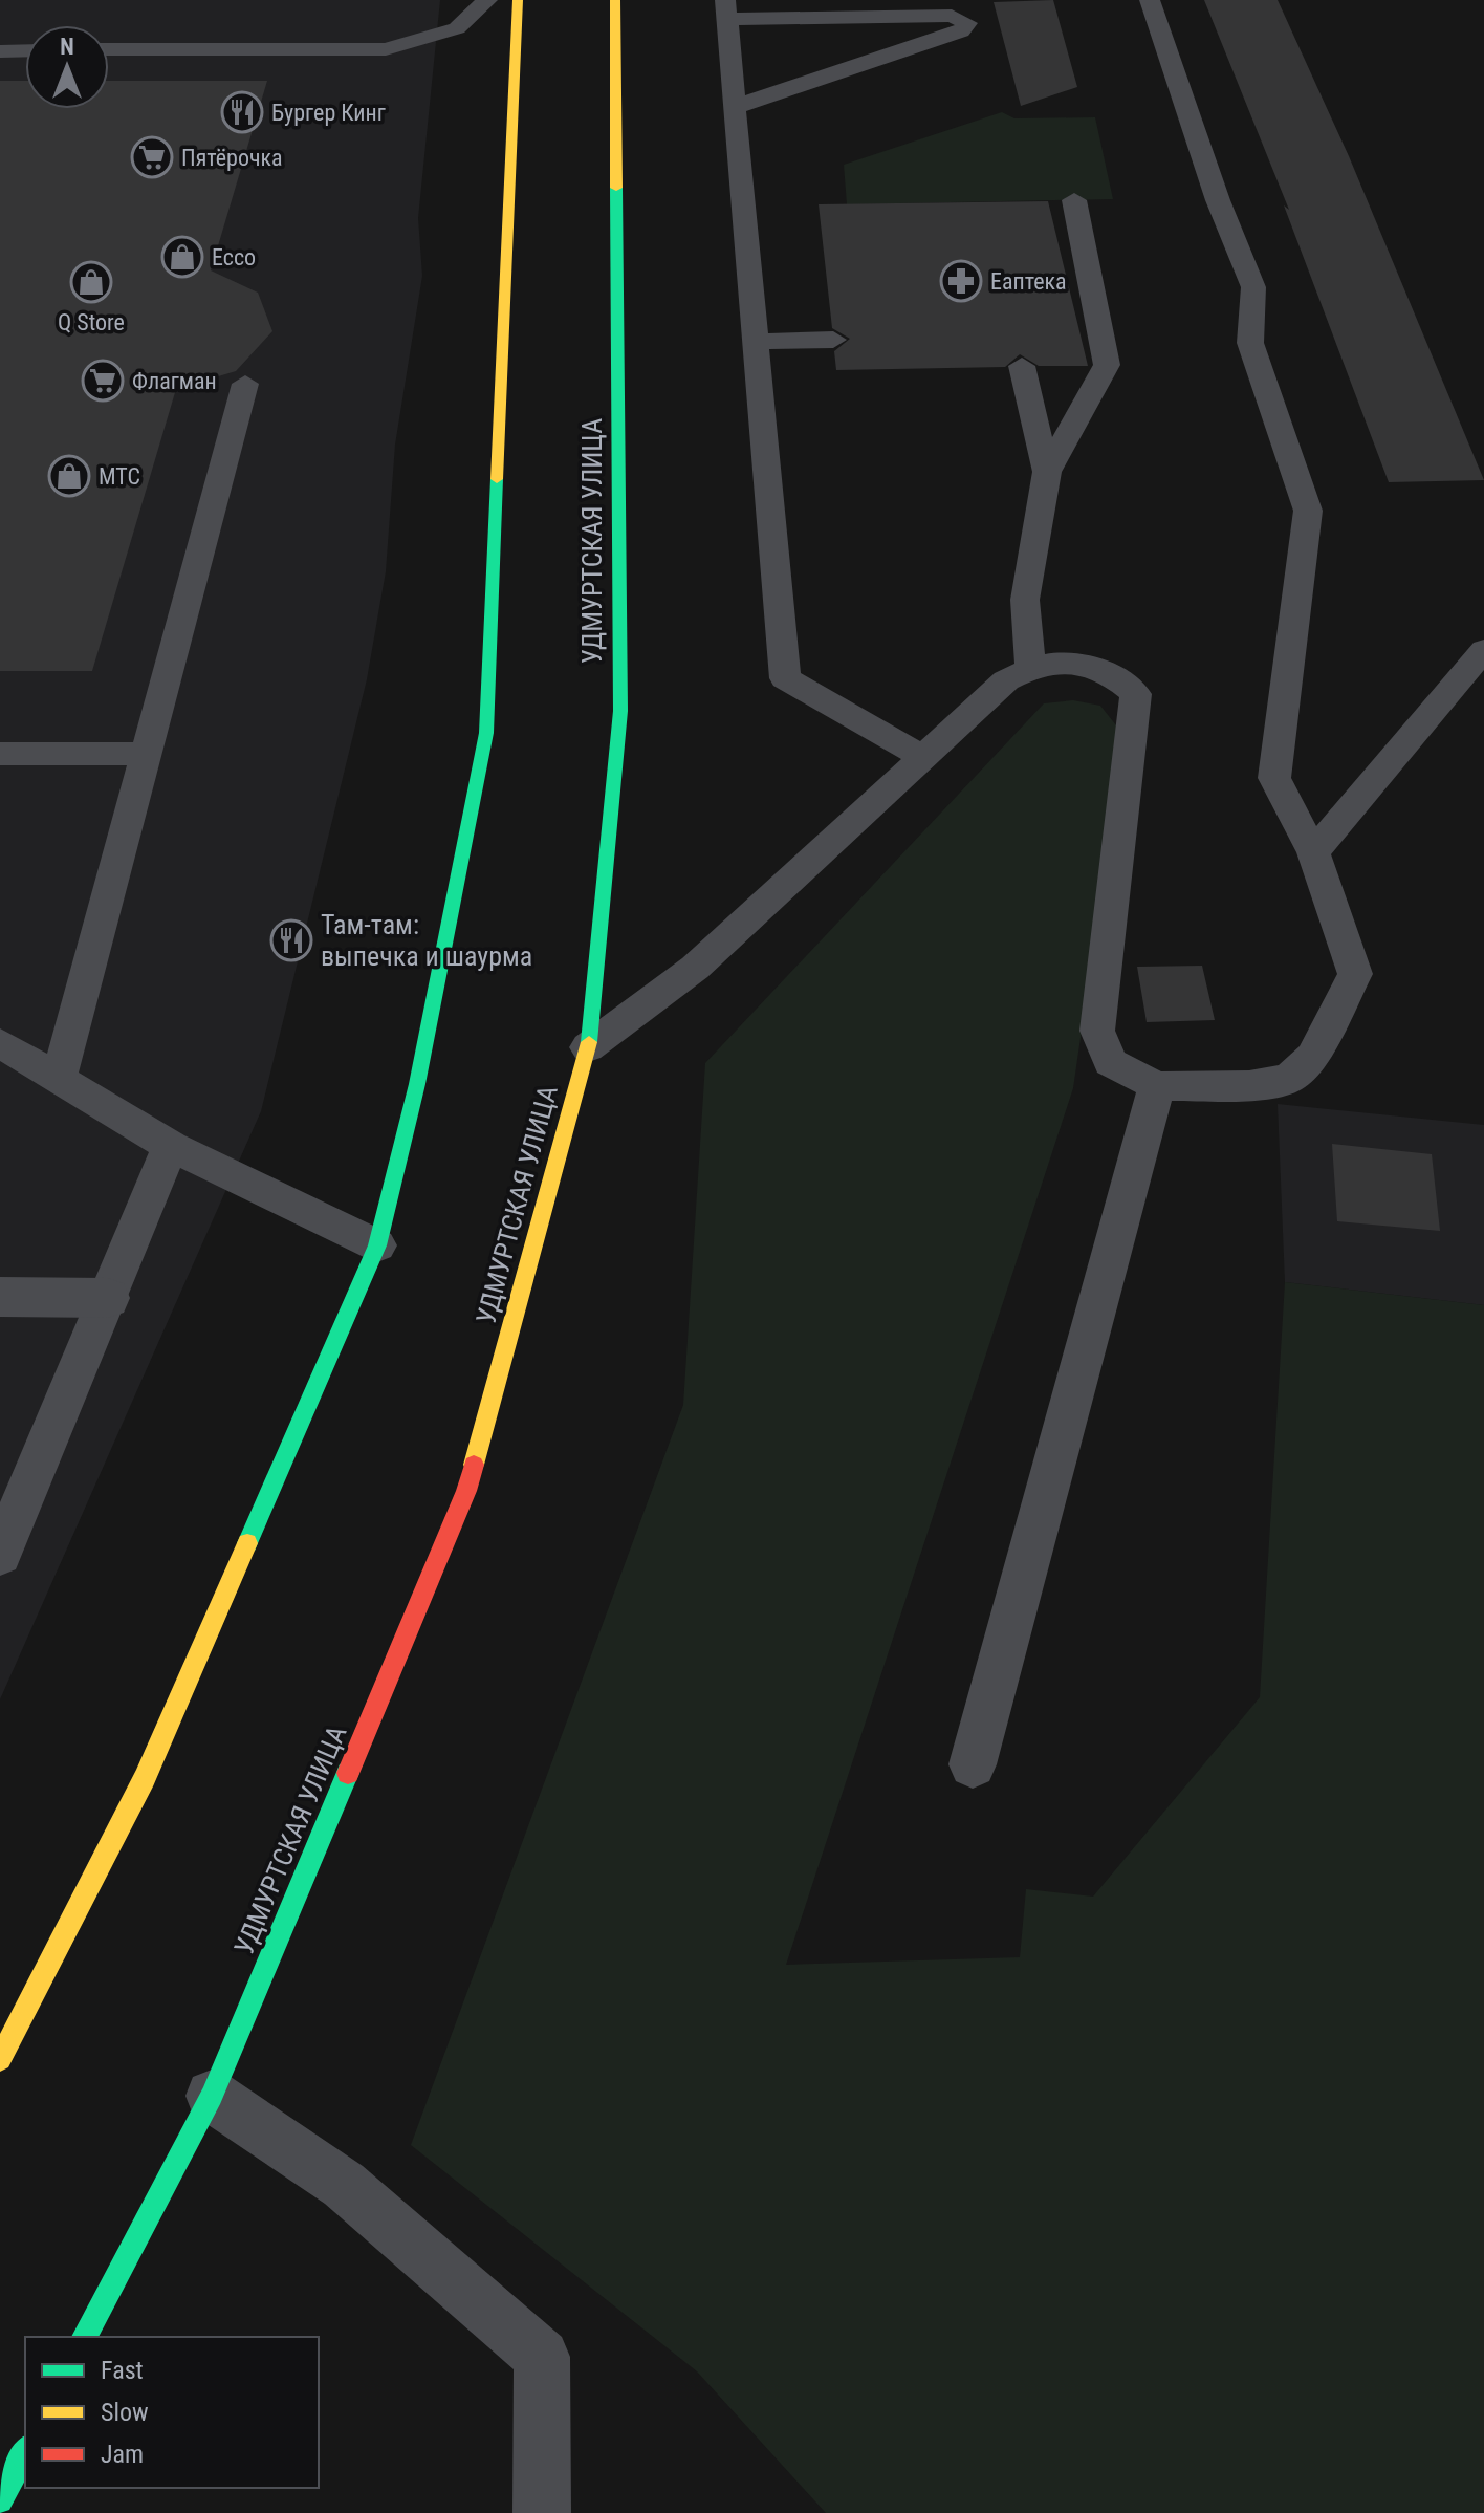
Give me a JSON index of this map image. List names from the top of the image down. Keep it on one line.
{"streets":{"main road":["УДМУРТСКАЯ УЛИЦА"]},"places":{"restaurant":["Бургер Кинг","Там-там: выпечка и шаурма"],"supermarket":["Пятёрочка","Флагман"],"shop":["Ecco","Q Store","МТС"],"pharmacy":["Еаптека"]},"legend":["Fast","Slow","Jam"],"north":"top"}
